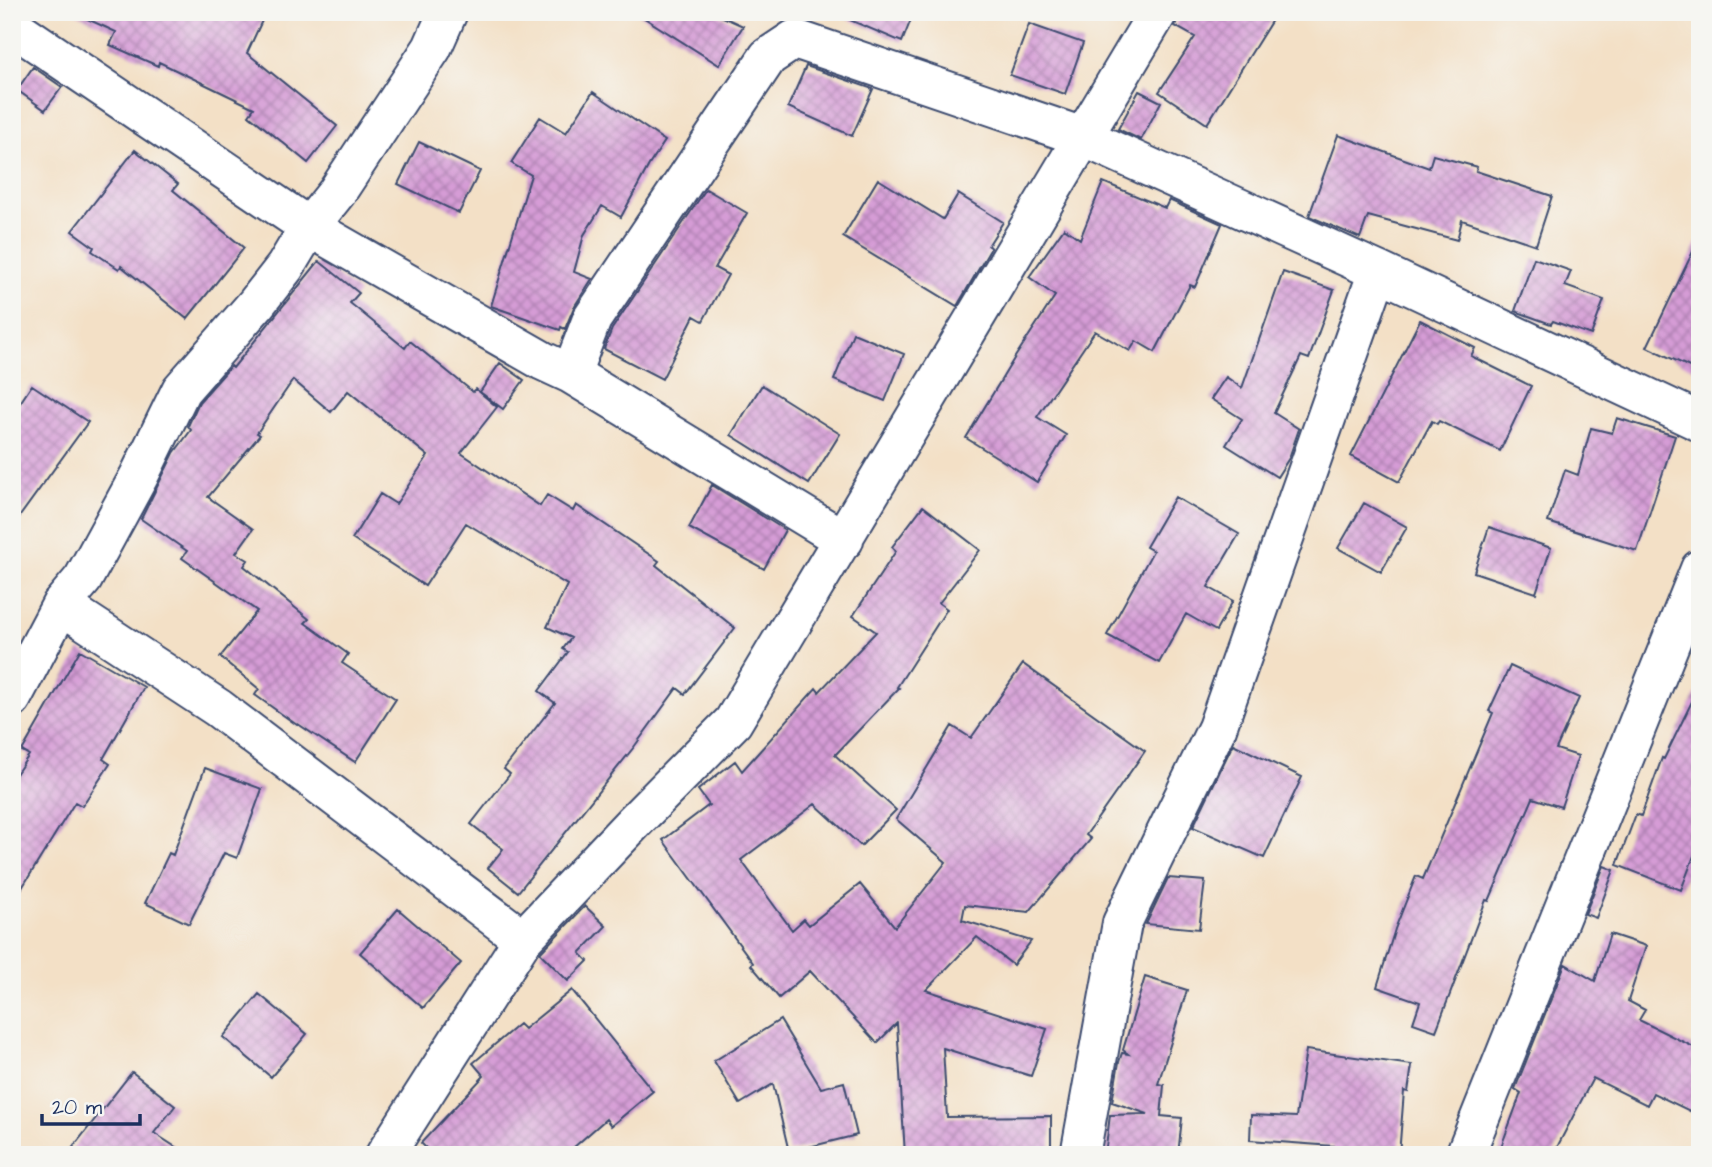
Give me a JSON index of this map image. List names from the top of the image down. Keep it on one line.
{"scale_bar":"20 m"}
